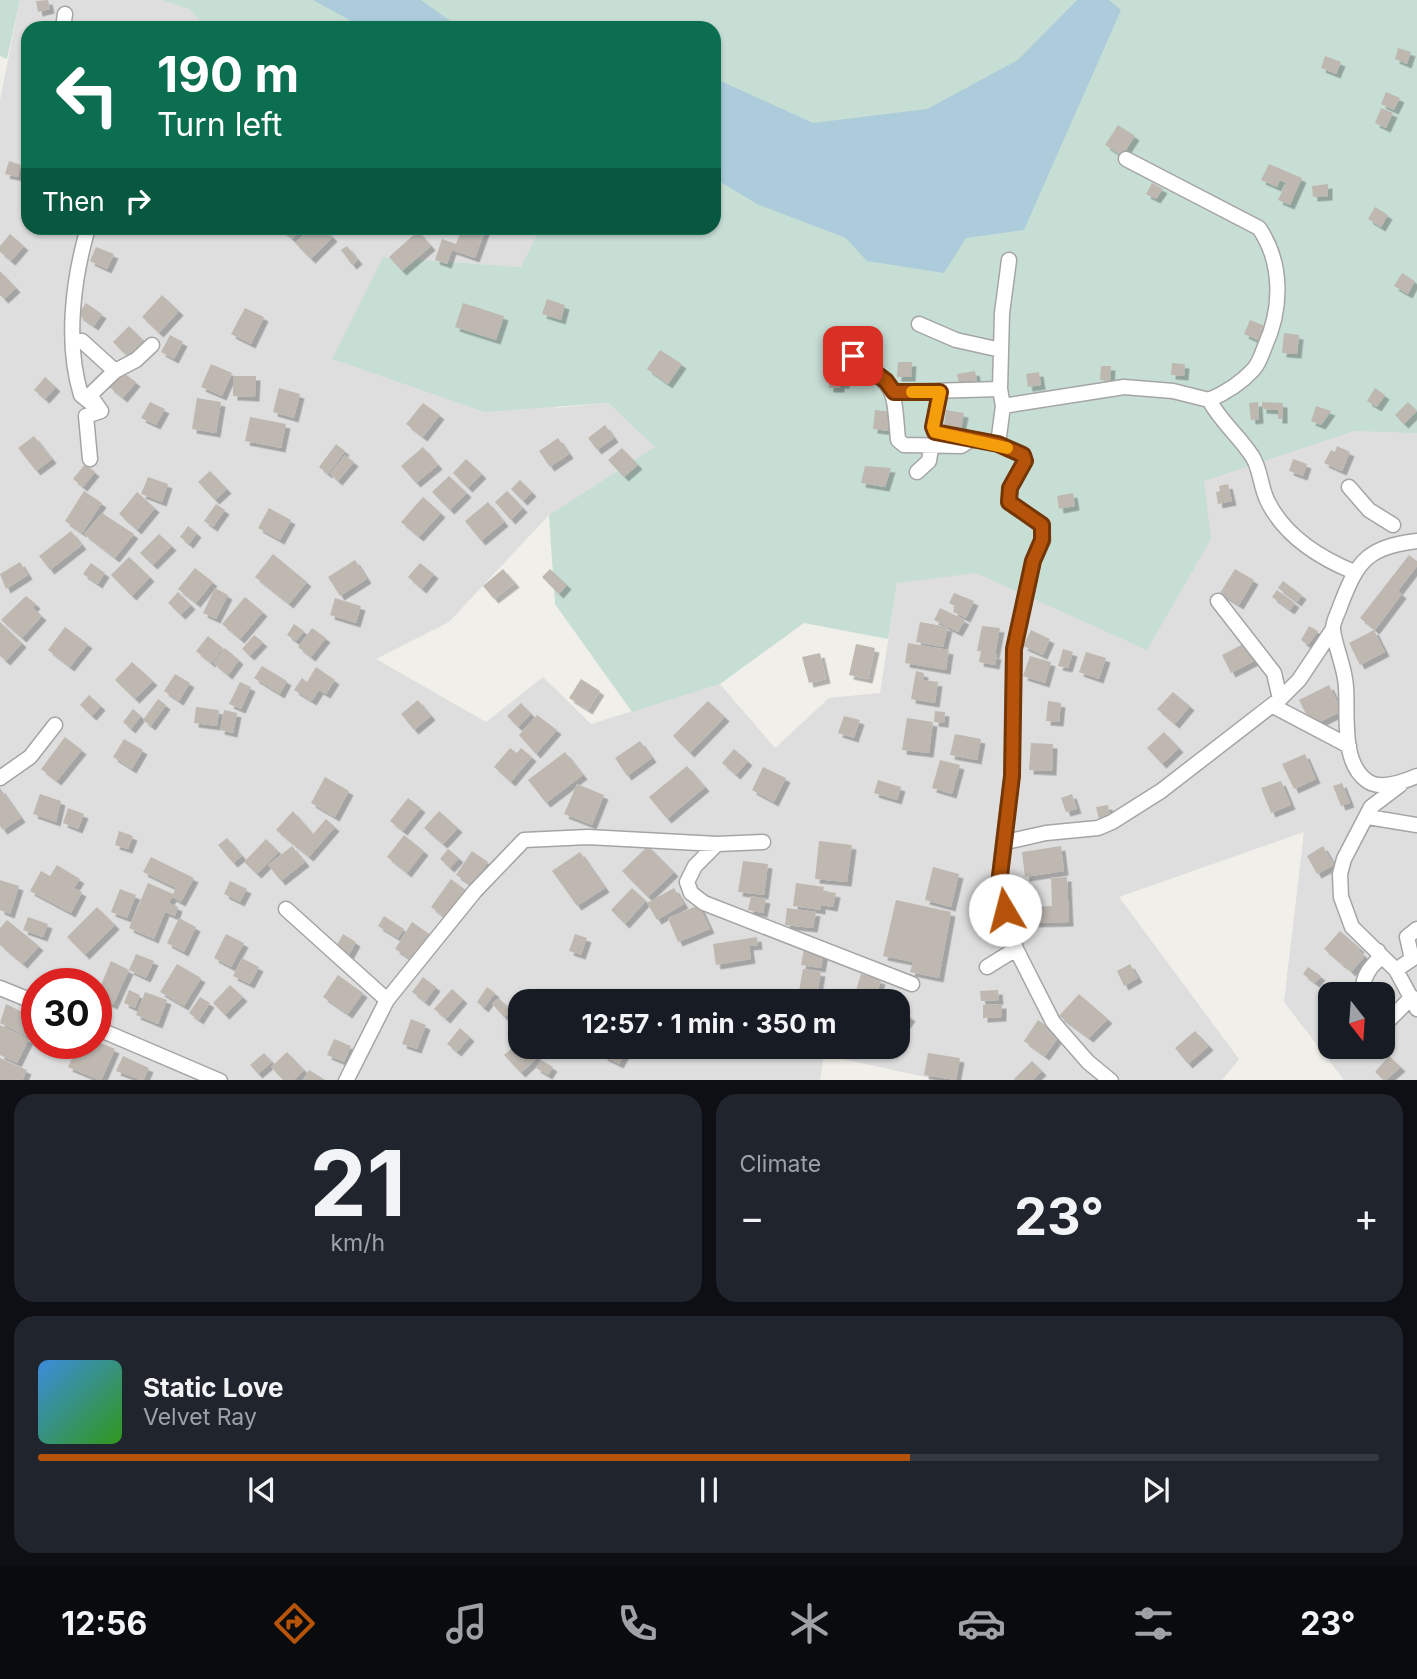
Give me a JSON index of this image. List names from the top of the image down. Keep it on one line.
{"north":"bottom","page":{"turn":["190 m","Turn left"],"then":"Then","limit":"30","trip":"12:57 · 1 min · 350 m","tile":[["21","km/h"],"Climate"],"heat":["−","23°","+"],"song":["Static Love","Velvet Ray"],"tabs":["12:56","23°"]}}
